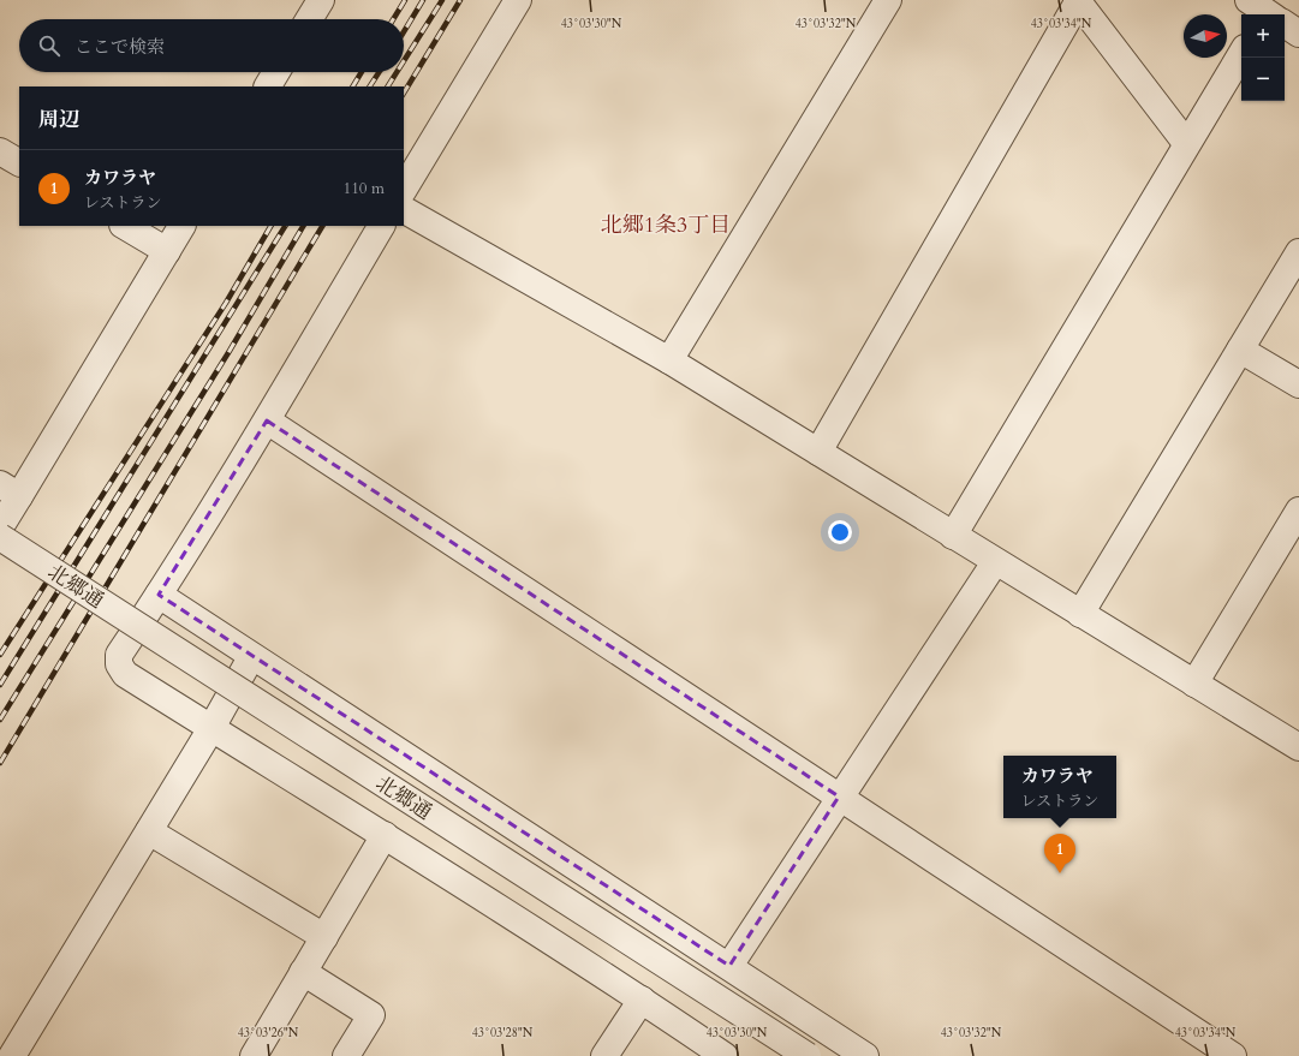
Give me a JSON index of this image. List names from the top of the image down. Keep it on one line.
{"streets":{"street":["北郷通"]},"districts":["北郷1条3丁目"],"north":"right","page":{"map_buttons":["+","−"],"search":"ここで検索","heading":"周辺","list":[{"mark":"1","name":"カワラヤ","note":"レストラン","value":"110 m"}],"popup":["カワラヤ","レストラン"],"pins":"1"},"coordinates":["43°03'30\"N","43°03'32\"N","43°03'34\"N","43°03'26\"N","43°03'28\"N"]}
